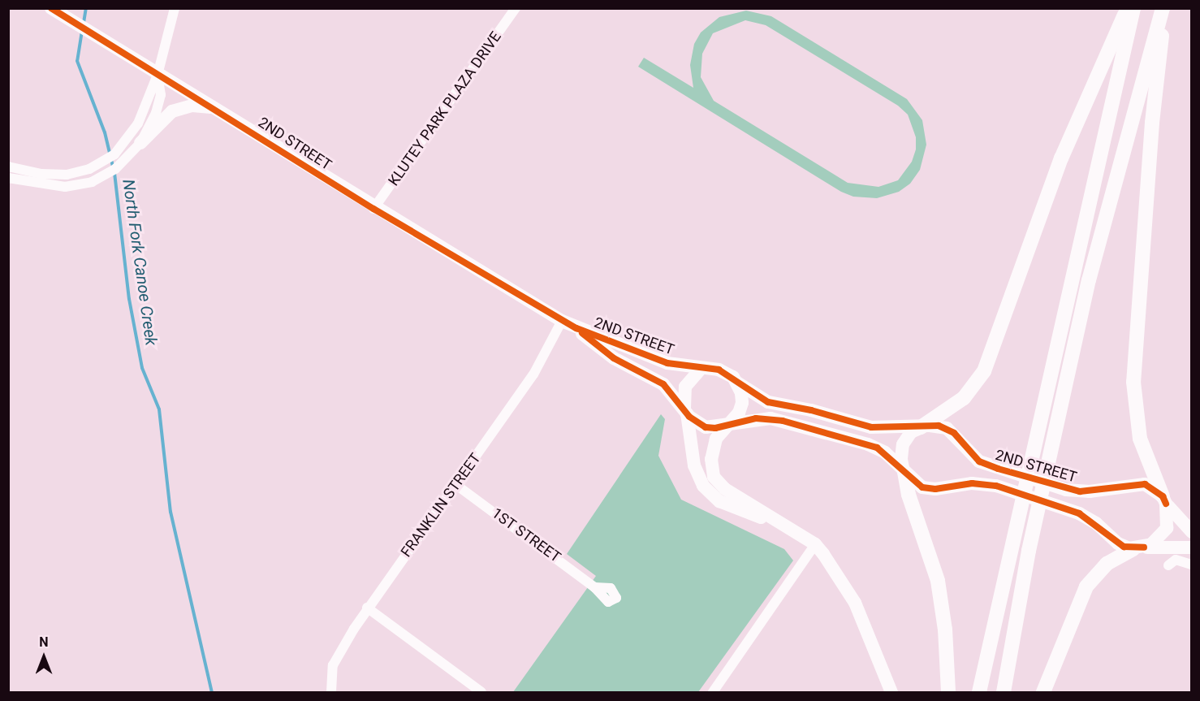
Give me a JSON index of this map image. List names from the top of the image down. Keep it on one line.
{"streets":{"main road":["2ND STREET"],"street":["KLUTEY PARK PLAZA DRIVE","FRANKLIN STREET","1ST STREET"]},"crossings":[["KLUTEY PARK PLAZA DRIVE","2ND STREET"],["2ND STREET","FRANKLIN STREET"],["FRANKLIN STREET","1ST STREET"]],"water":["North Fork Canoe Creek"],"north":"top"}
